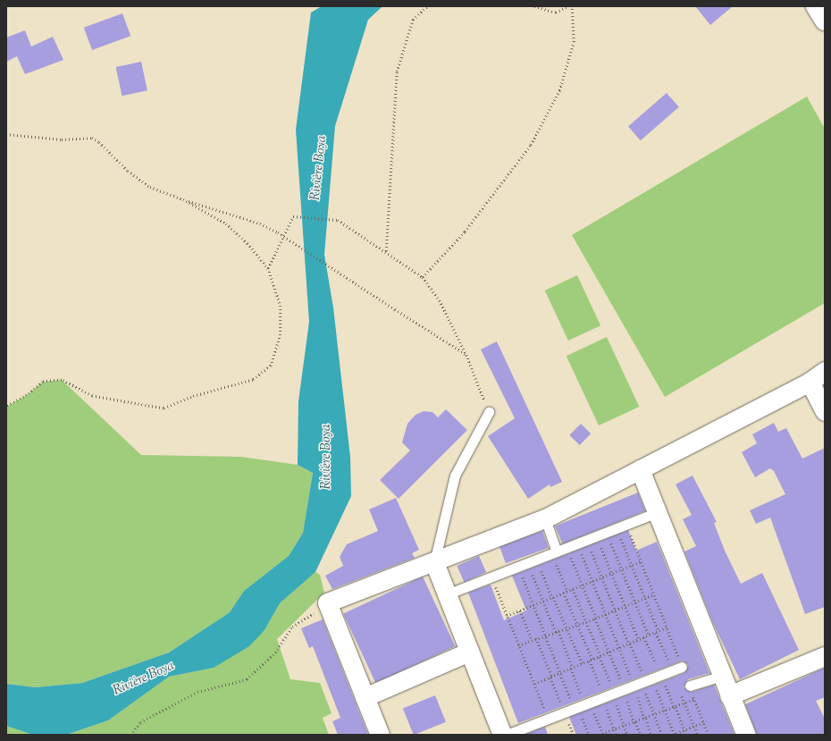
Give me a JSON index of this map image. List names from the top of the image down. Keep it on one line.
{"water":["Rivière Boya"]}
